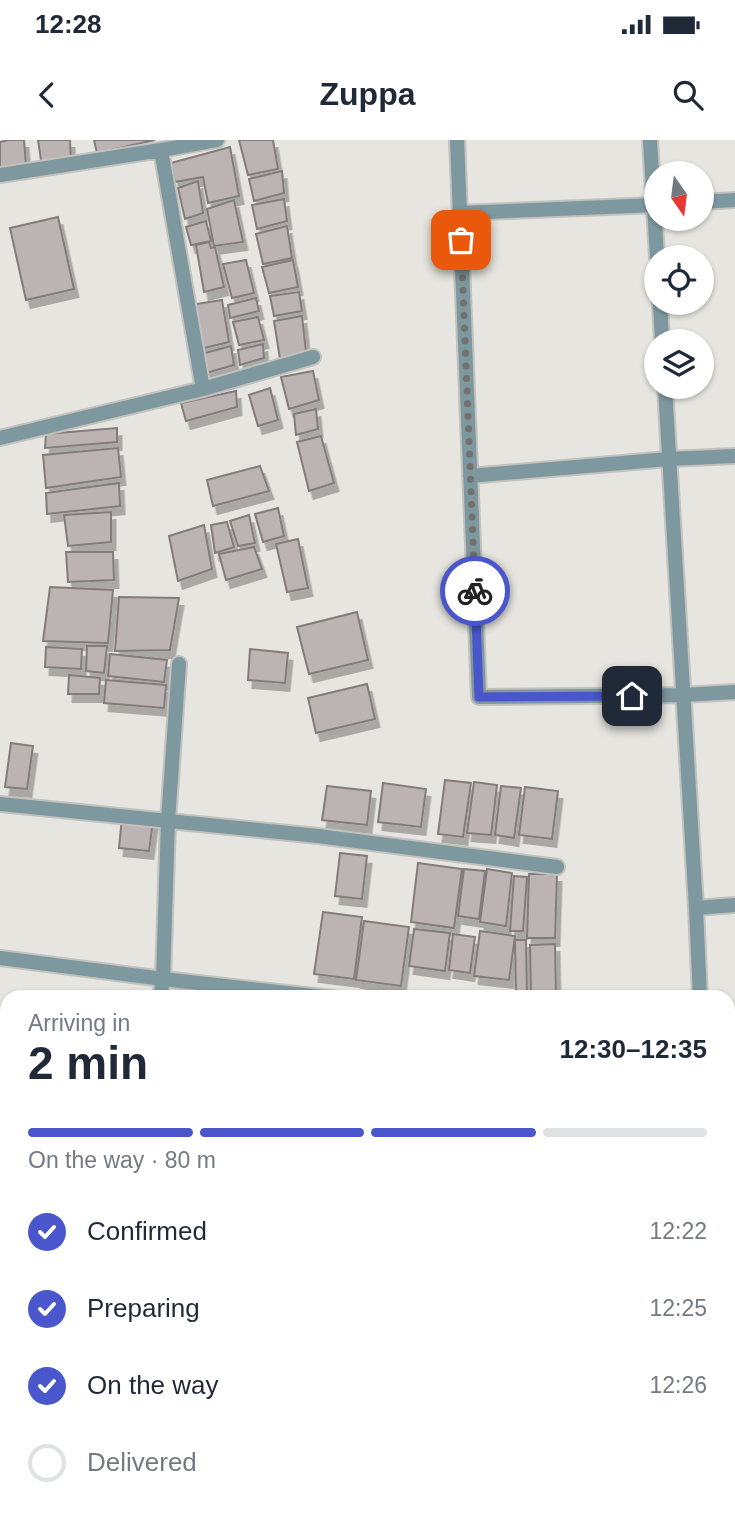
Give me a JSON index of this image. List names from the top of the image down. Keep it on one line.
{"north":"bottom","page":{"status":"12:28","header":"Zuppa","heading":["2 min","Arriving in","12:30–12:35"],"bar":"On the way · 80 m","list":[["Confirmed","12:22"],["Preparing","12:25"],["On the way","12:26"],"Delivered"]}}
